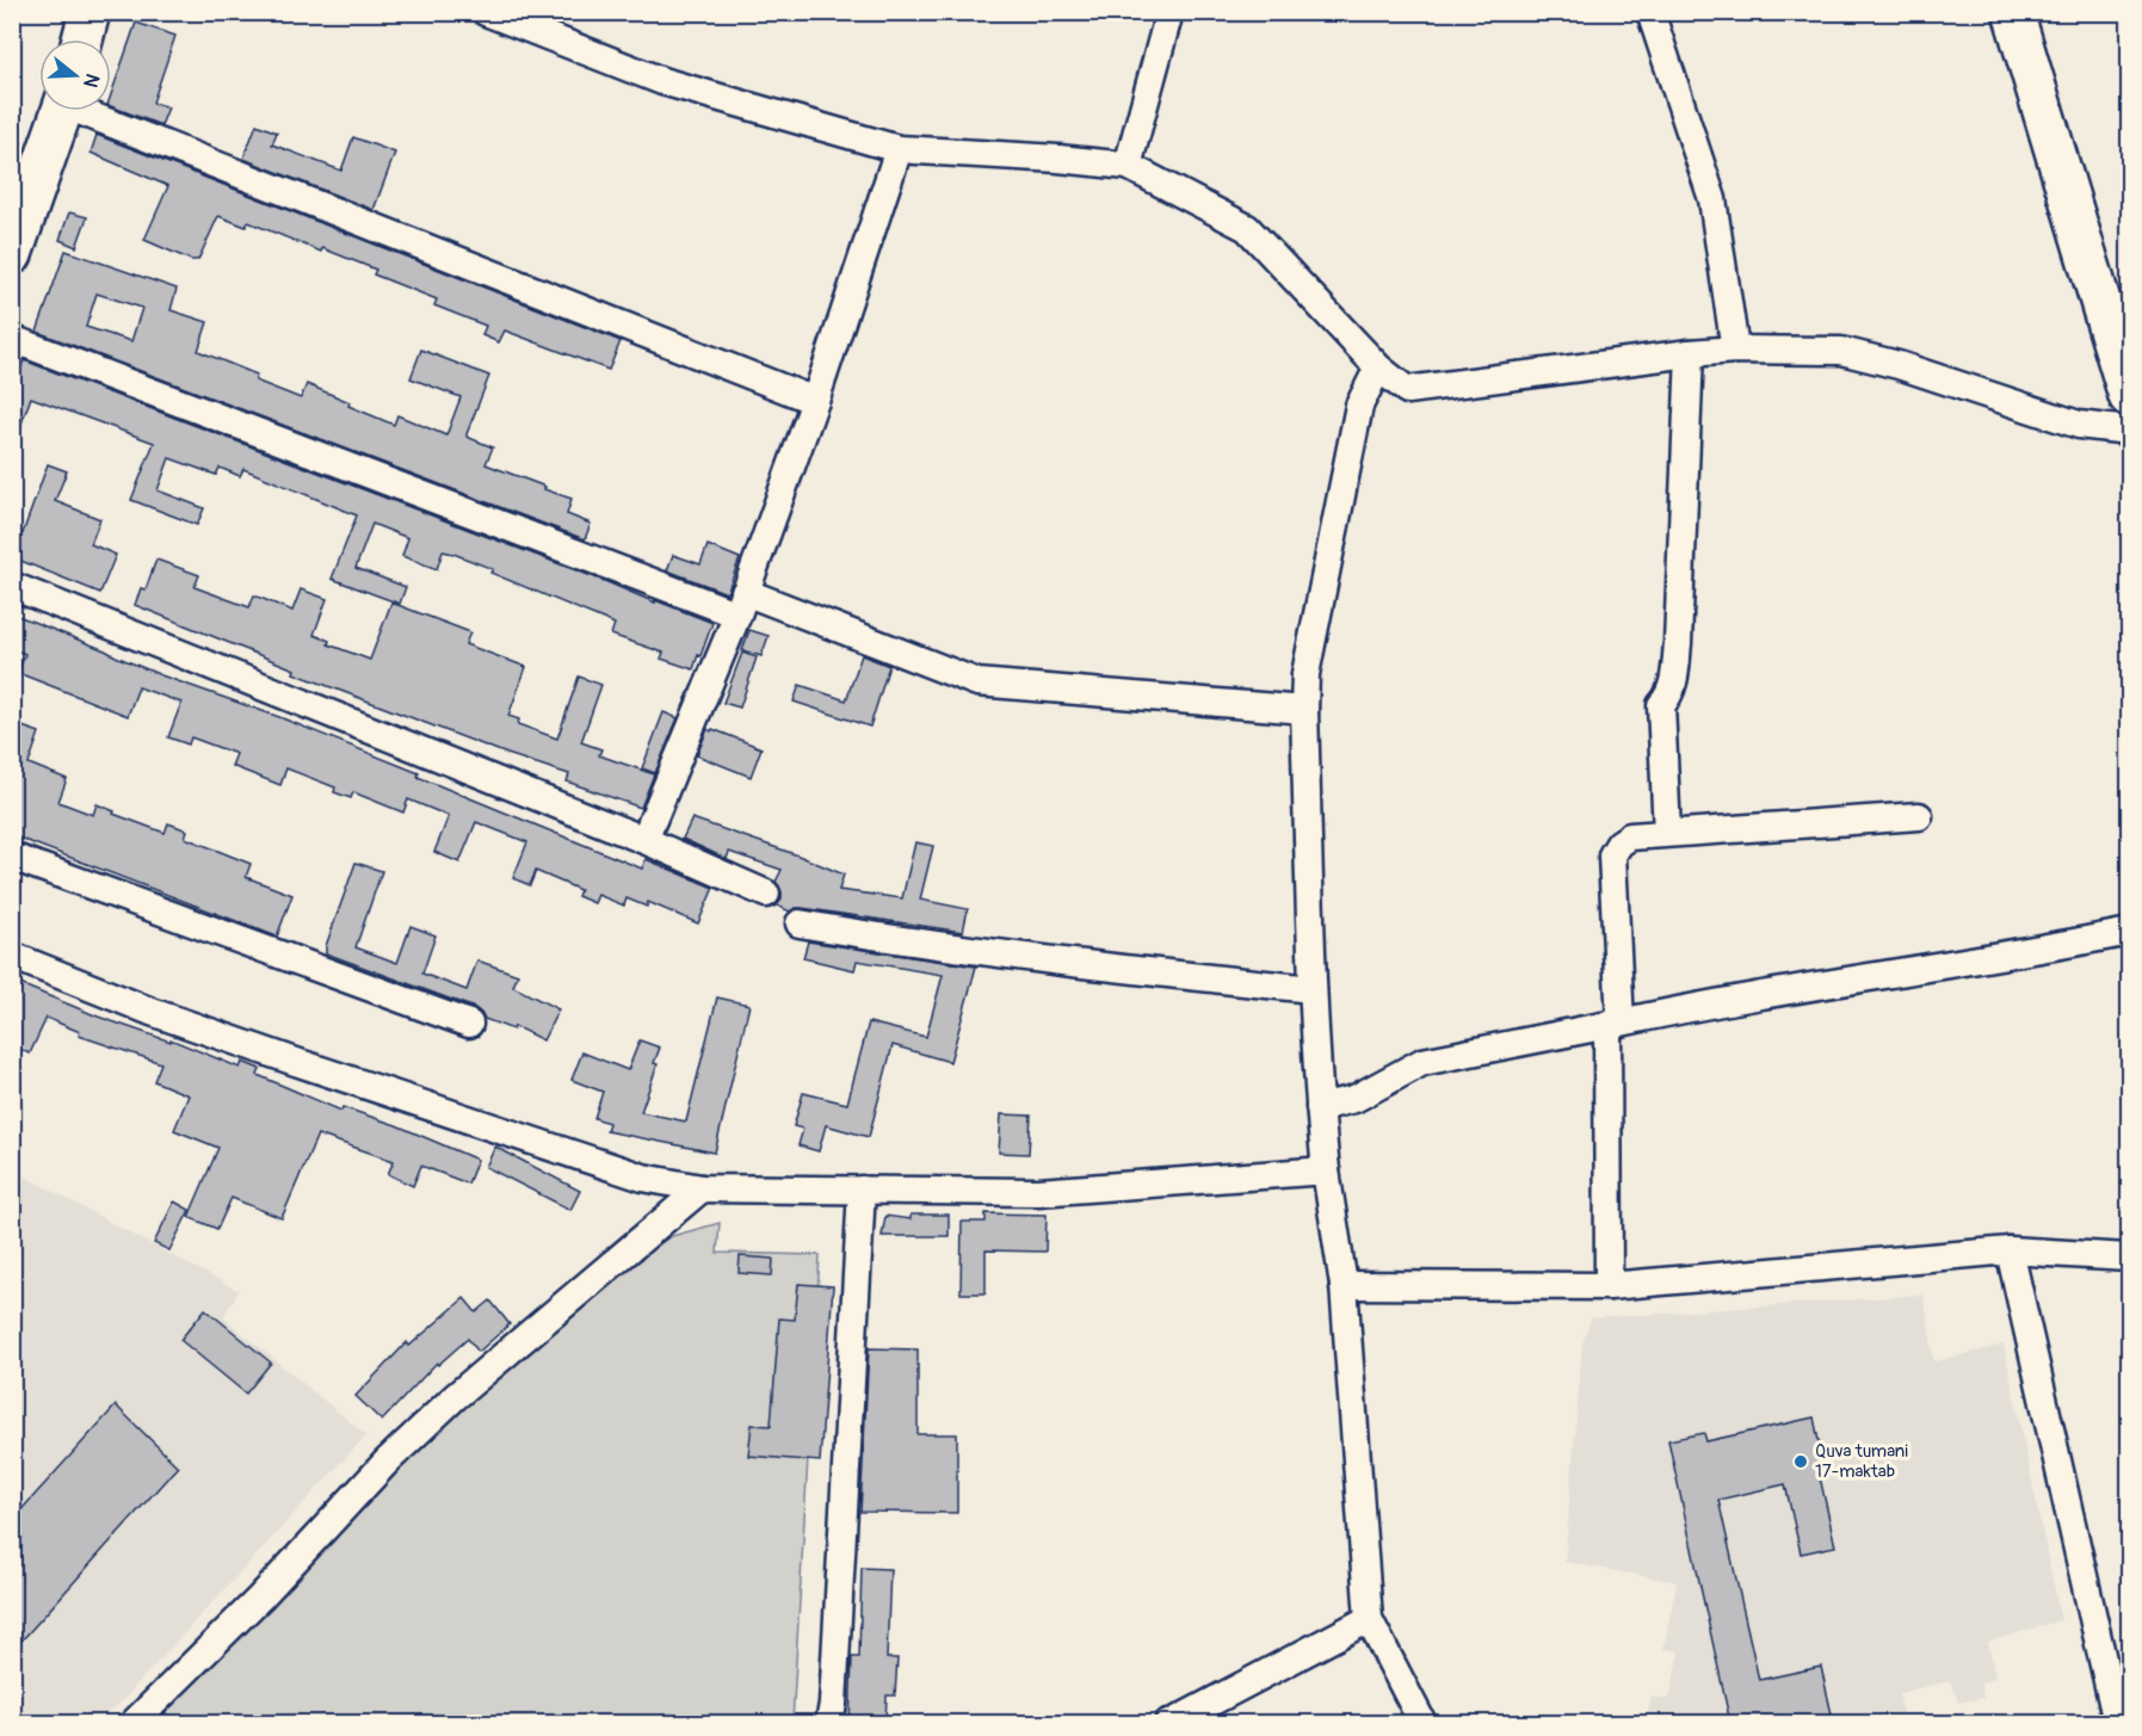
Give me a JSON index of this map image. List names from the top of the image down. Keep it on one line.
{"places":["Quva tumani 17-maktab"],"north":"right"}
